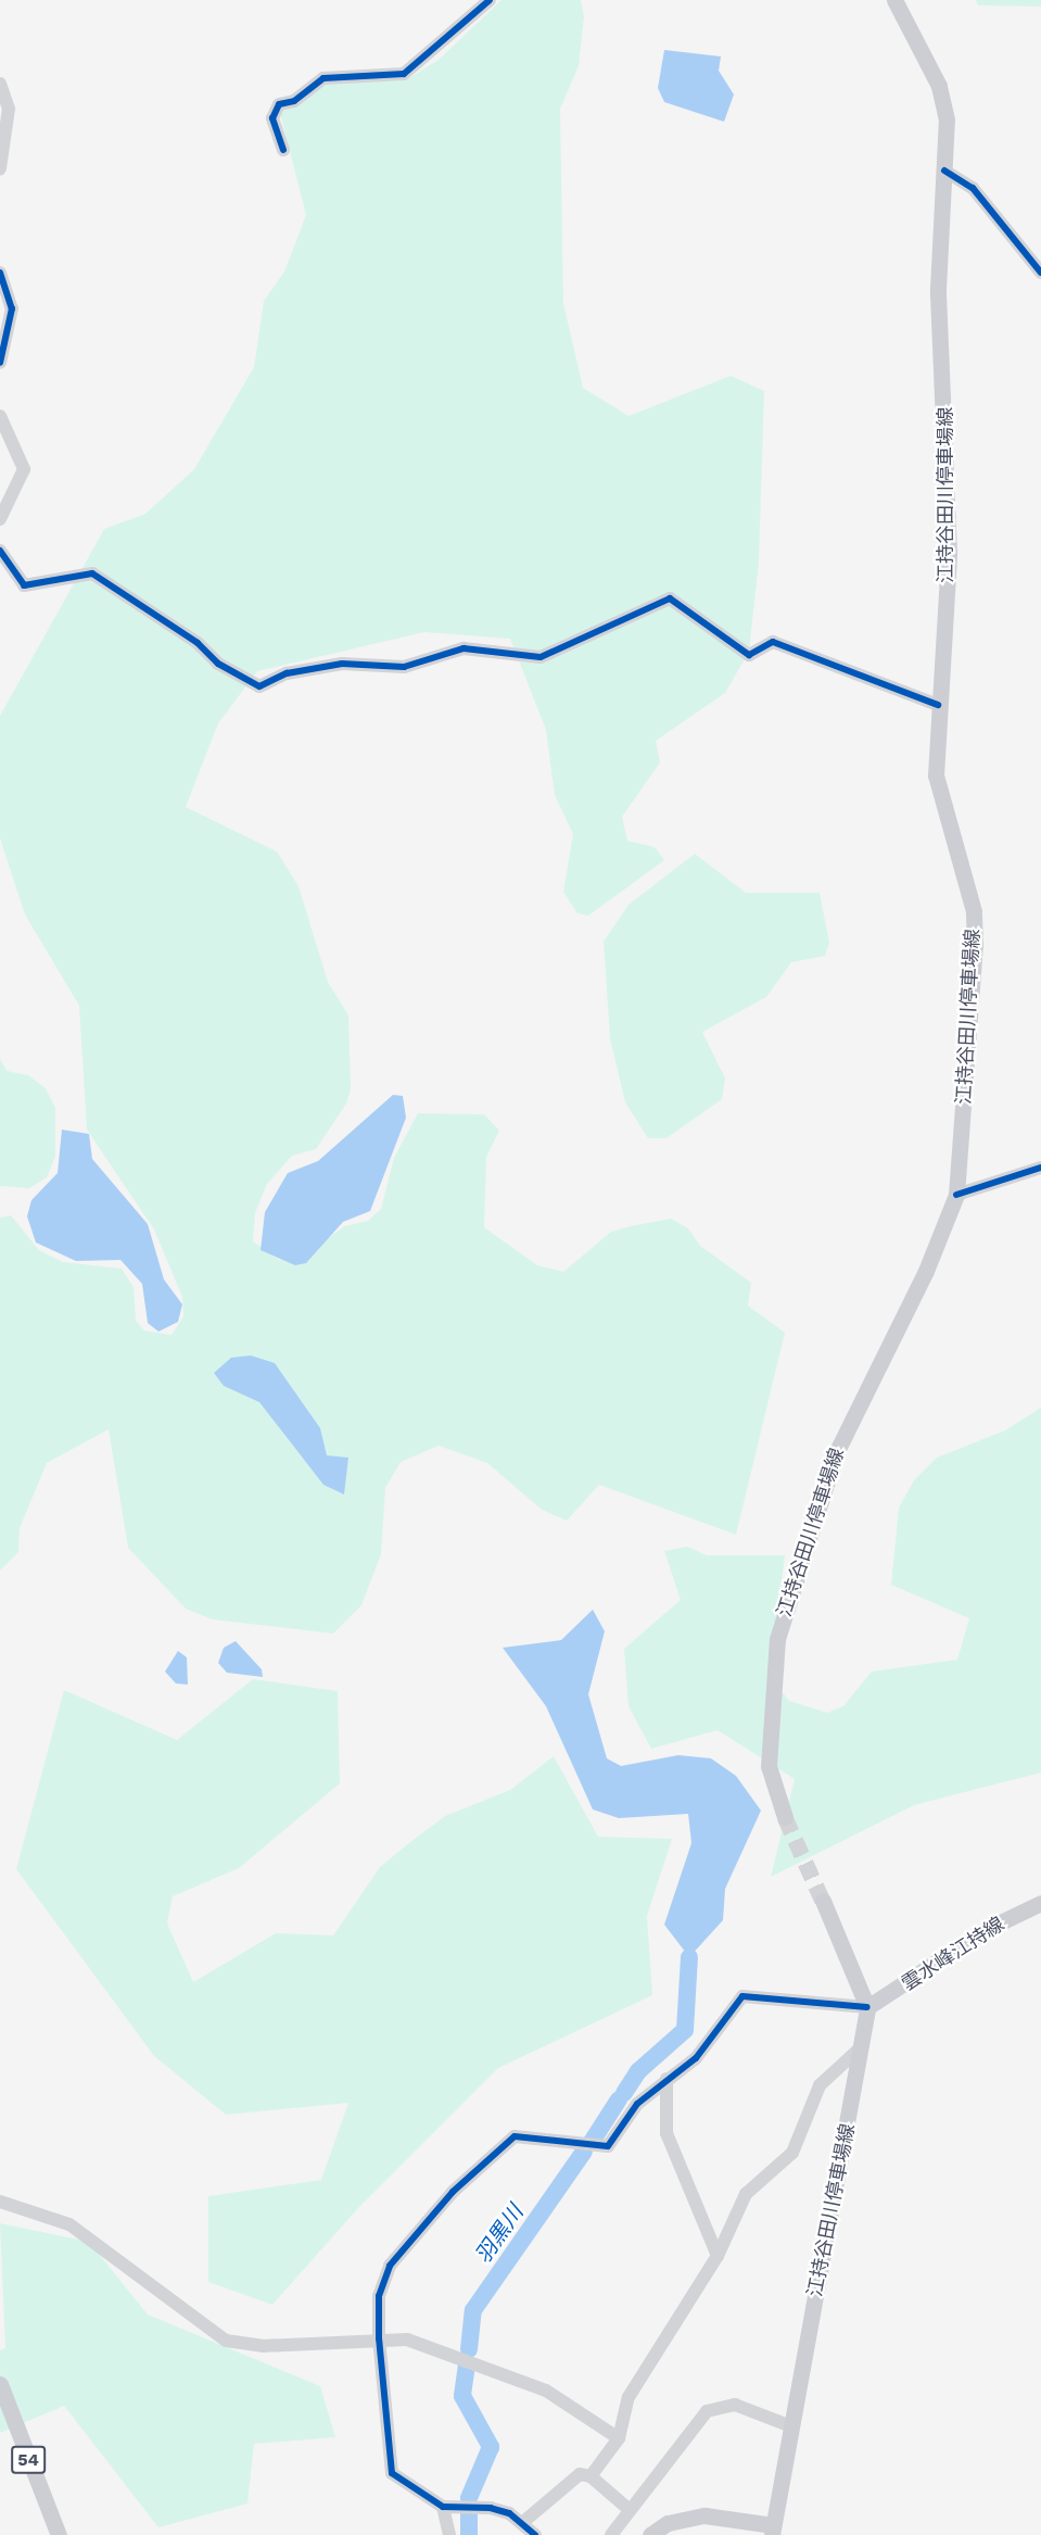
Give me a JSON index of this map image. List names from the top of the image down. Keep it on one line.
{"streets":{"main road":["江持谷田川停車場線","雲水峰江持線","54"]},"crossings":[["江持谷田川停車場線","雲水峰江持線"]],"water":["羽黒川"]}
